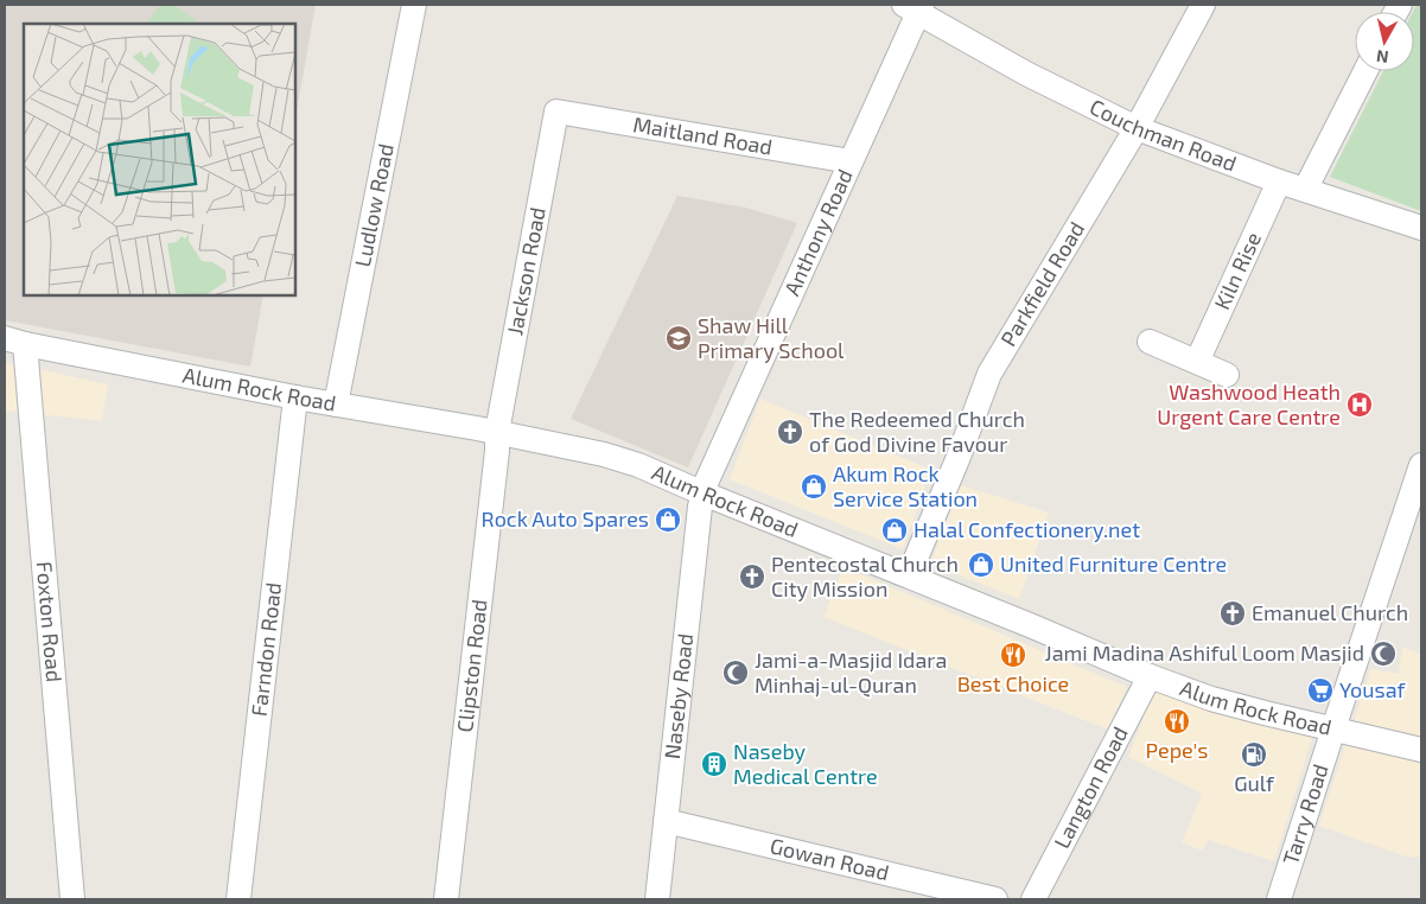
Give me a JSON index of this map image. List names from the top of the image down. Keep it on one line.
{"streets":{"street":["Couchman Road","Maitland Road","Ludlow Road","Anthony Road","Jackson Road","Kiln Rise","Parkfield Road","Alum Rock Road","Foxton Road","Farndon Road","Clipston Road","Naseby Road","Langton Road","Tarry Road","Gowan Road"]},"crossings":[["Couchman Road","Anthony Road"],["Couchman Road","Kiln Rise"],["Couchman Road","Parkfield Road"],["Maitland Road","Anthony Road"],["Maitland Road","Jackson Road"],["Ludlow Road","Alum Rock Road"],["Anthony Road","Alum Rock Road"],["Anthony Road","Naseby Road"],["Jackson Road","Alum Rock Road"],["Jackson Road","Clipston Road"],["Parkfield Road","Alum Rock Road"],["Alum Rock Road","Foxton Road"],["Alum Rock Road","Farndon Road"],["Alum Rock Road","Clipston Road"],["Alum Rock Road","Naseby Road"],["Alum Rock Road","Langton Road"],["Alum Rock Road","Tarry Road"],["Naseby Road","Gowan Road"]],"places":{"school or university":["Shaw Hill Primary School"],"hospital":["Washwood Heath Urgent Care Centre"],"church":["The Redeemed Church of God Divine Favour","Pentecostal Church City Mission","Emanuel Church"],"shop":["Akum Rock Service Station","Rock Auto Spares","Halal Confectionery.net","United Furniture Centre"],"mosque":["Jami Madina Ashiful Loom Masjid","Jami-a-Masjid Idara Minhaj-ul-Quran"],"restaurant":["Best Choice","Pepe's"],"supermarket":["Yousaf"],"fuel station":["Gulf"],"building":["Naseby Medical Centre"]},"north":"bottom"}
